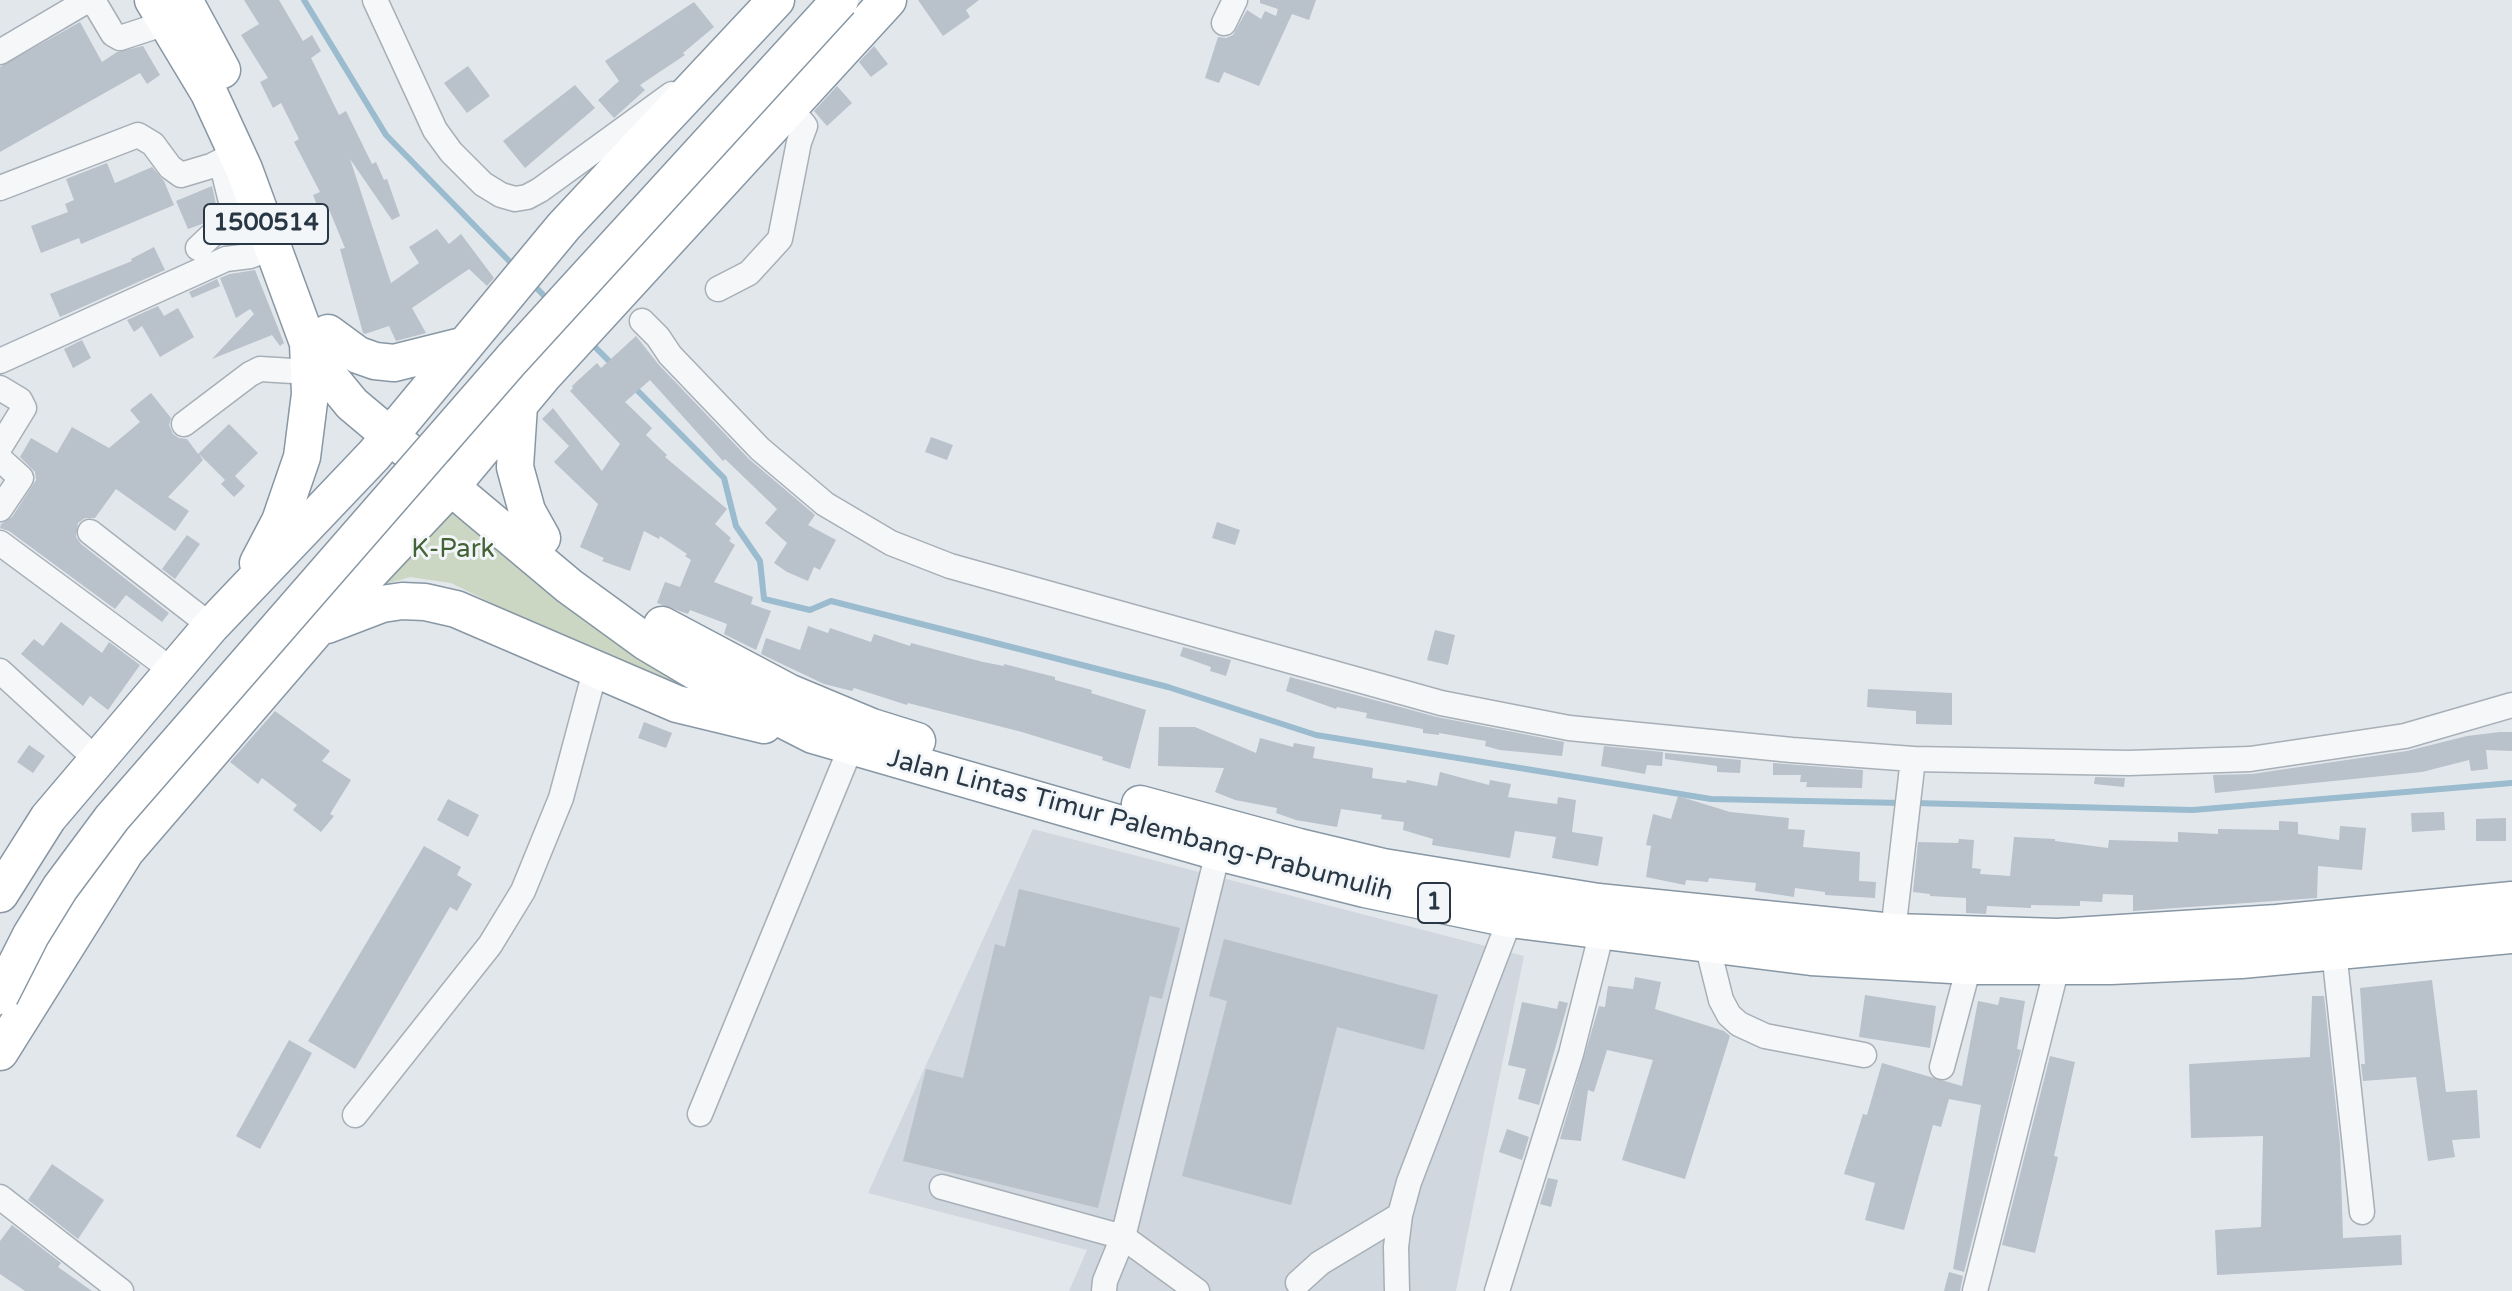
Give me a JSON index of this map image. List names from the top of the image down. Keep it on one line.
{"streets":{"highway":["1500514","Jalan Lintas Timur Palembang-Prabumulih","1"]},"crossings":[["1500514","Jalan Lintas Timur Palembang-Prabumulih"]],"parks":["K-Park"]}
